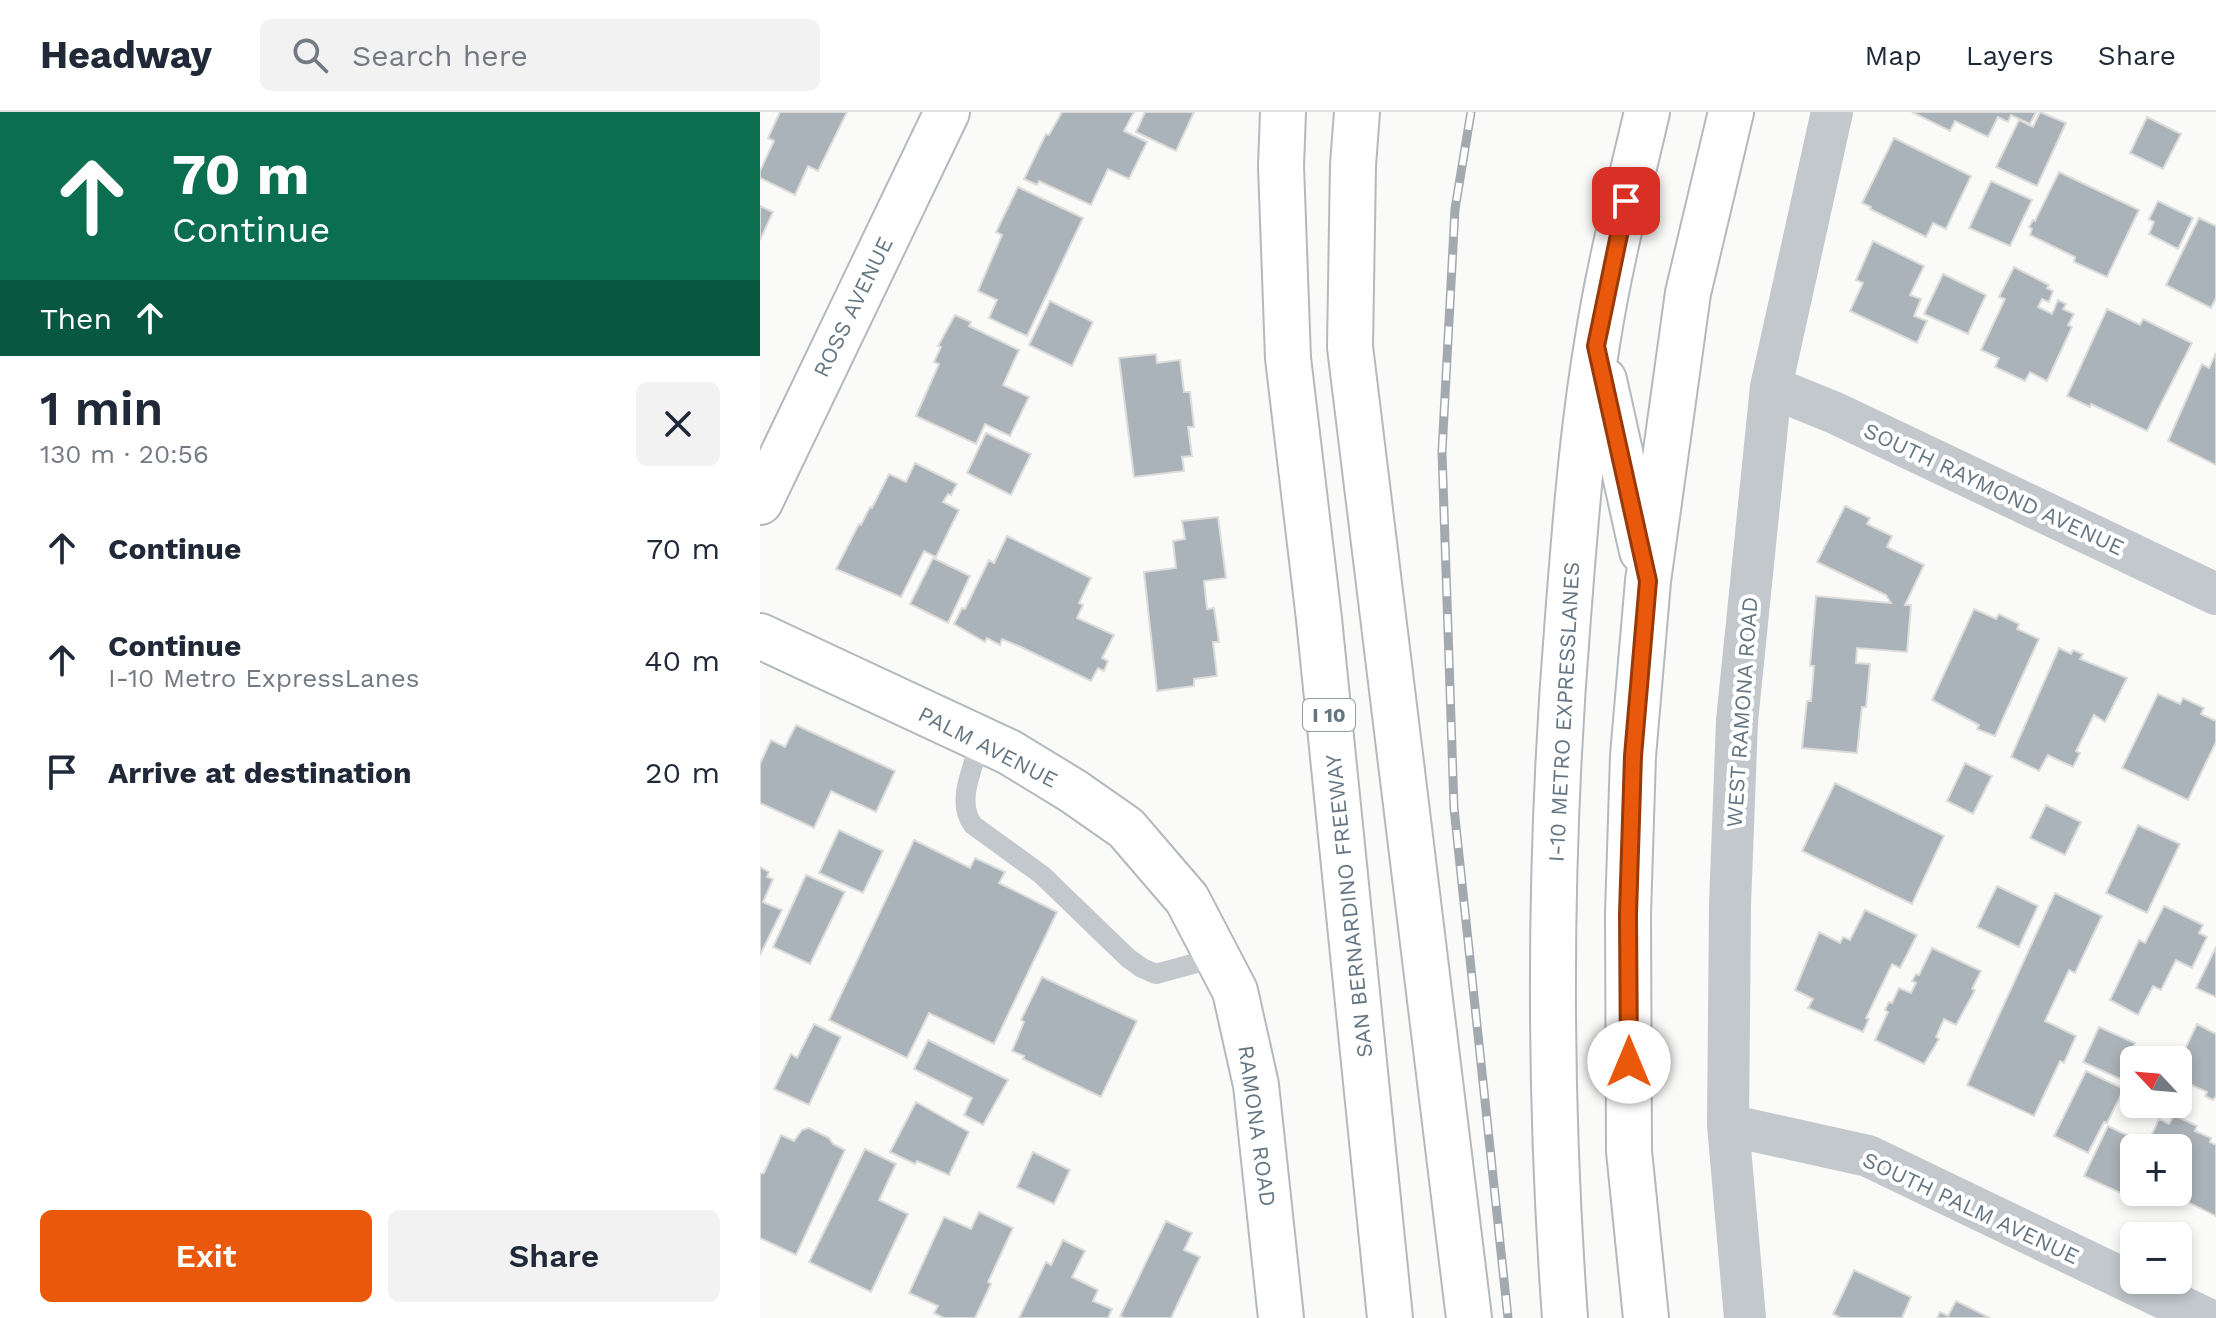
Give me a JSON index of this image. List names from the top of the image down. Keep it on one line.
{"streets":{"main road":["ROSS AVENUE","I-10 METRO EXPRESSLANES","I 10","PALM AVENUE","SAN BERNARDINO FREEWAY","RAMONA ROAD"],"street":["SOUTH RAYMOND AVENUE","WEST RAMONA ROAD","SOUTH PALM AVENUE"]},"crossings":[["SOUTH RAYMOND AVENUE","WEST RAMONA ROAD"],["WEST RAMONA ROAD","SOUTH PALM AVENUE"],["PALM AVENUE","RAMONA ROAD"]],"north":"top left","page":{"header":"Headway","search":"Search here","nav":["Map","Layers","Share"],"turn":["70 m","Continue"],"then":"Then","heading":["1 min","130 m · 20:56"],"list":[{"name":"Continue","value":"70 m"},{"name":"Continue","note":"I-10 Metro ExpressLanes","value":"40 m"},{"name":"Arrive at destination","value":"20 m"}],"map_buttons":["+","−"],"buttons":["Exit","Share"]}}
